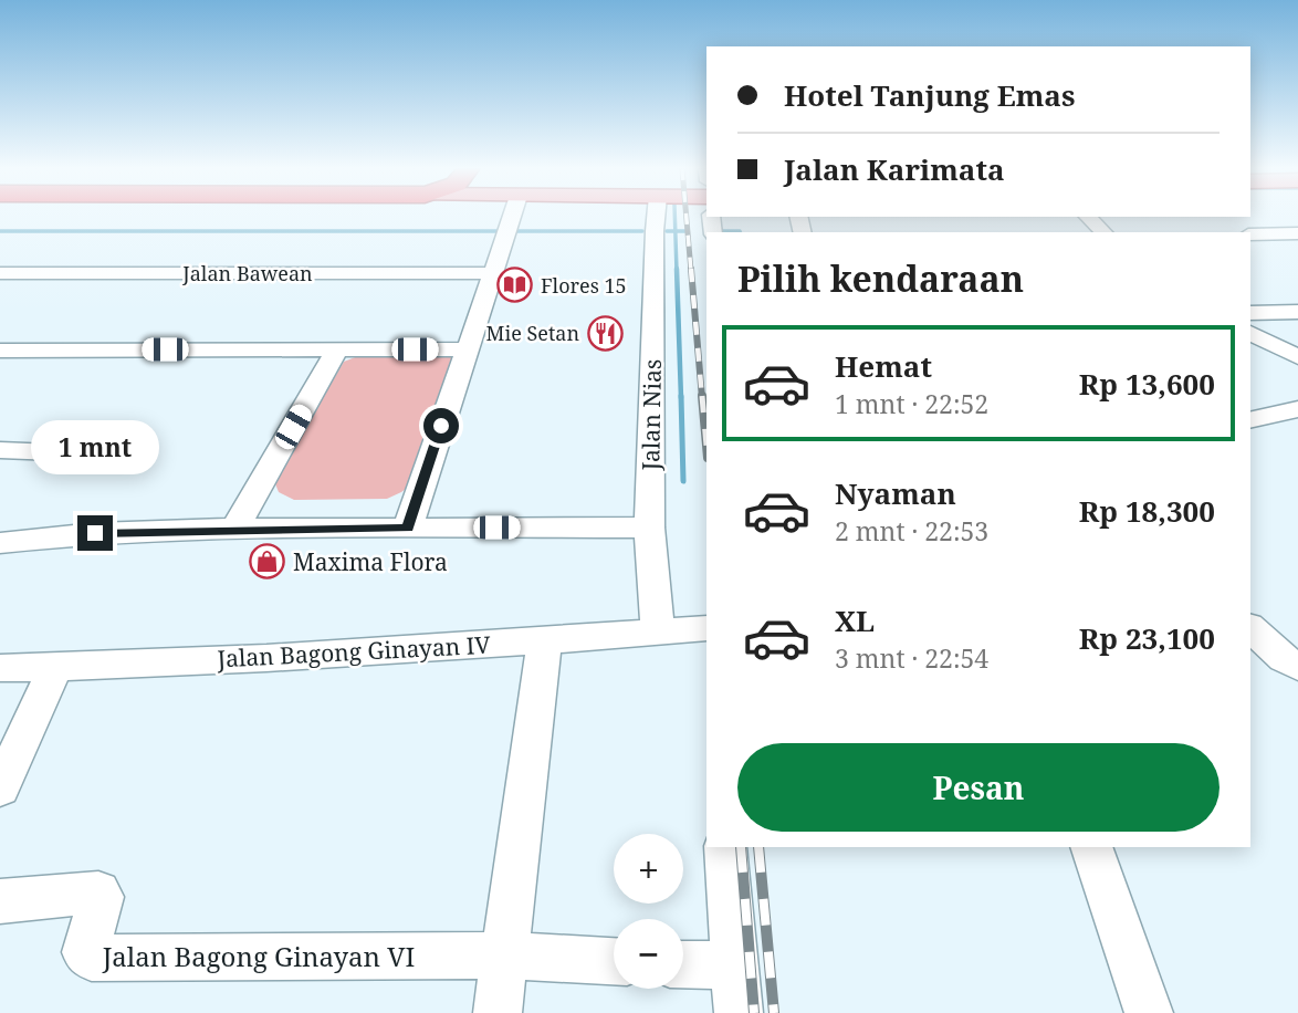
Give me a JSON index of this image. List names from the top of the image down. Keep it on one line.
{"streets":{"street":["Jalan Bawean","Jalan Nias","Jalan Bagong Ginayan IV","Jalan Bagong Ginayan VI"]},"crossings":[["Jalan Nias","Jalan Bagong Ginayan IV"]],"places":{"library":["Flores 15"],"restaurant":["Mie Setan"],"shop":["Maxima Flora"]},"page":{"banner":["Hotel Tanjung Emas","Jalan Karimata"],"heading":"Pilih kendaraan","list":[{"name":"Hemat","note":"1 mnt · 22:52","value":"Rp 13,600"},{"name":"Nyaman","note":"2 mnt · 22:53","value":"Rp 18,300"},{"name":"XL","note":"3 mnt · 22:54","value":"Rp 23,100"}],"bubble":"1 mnt","buttons":"Pesan","map_buttons":["+","−"]}}
